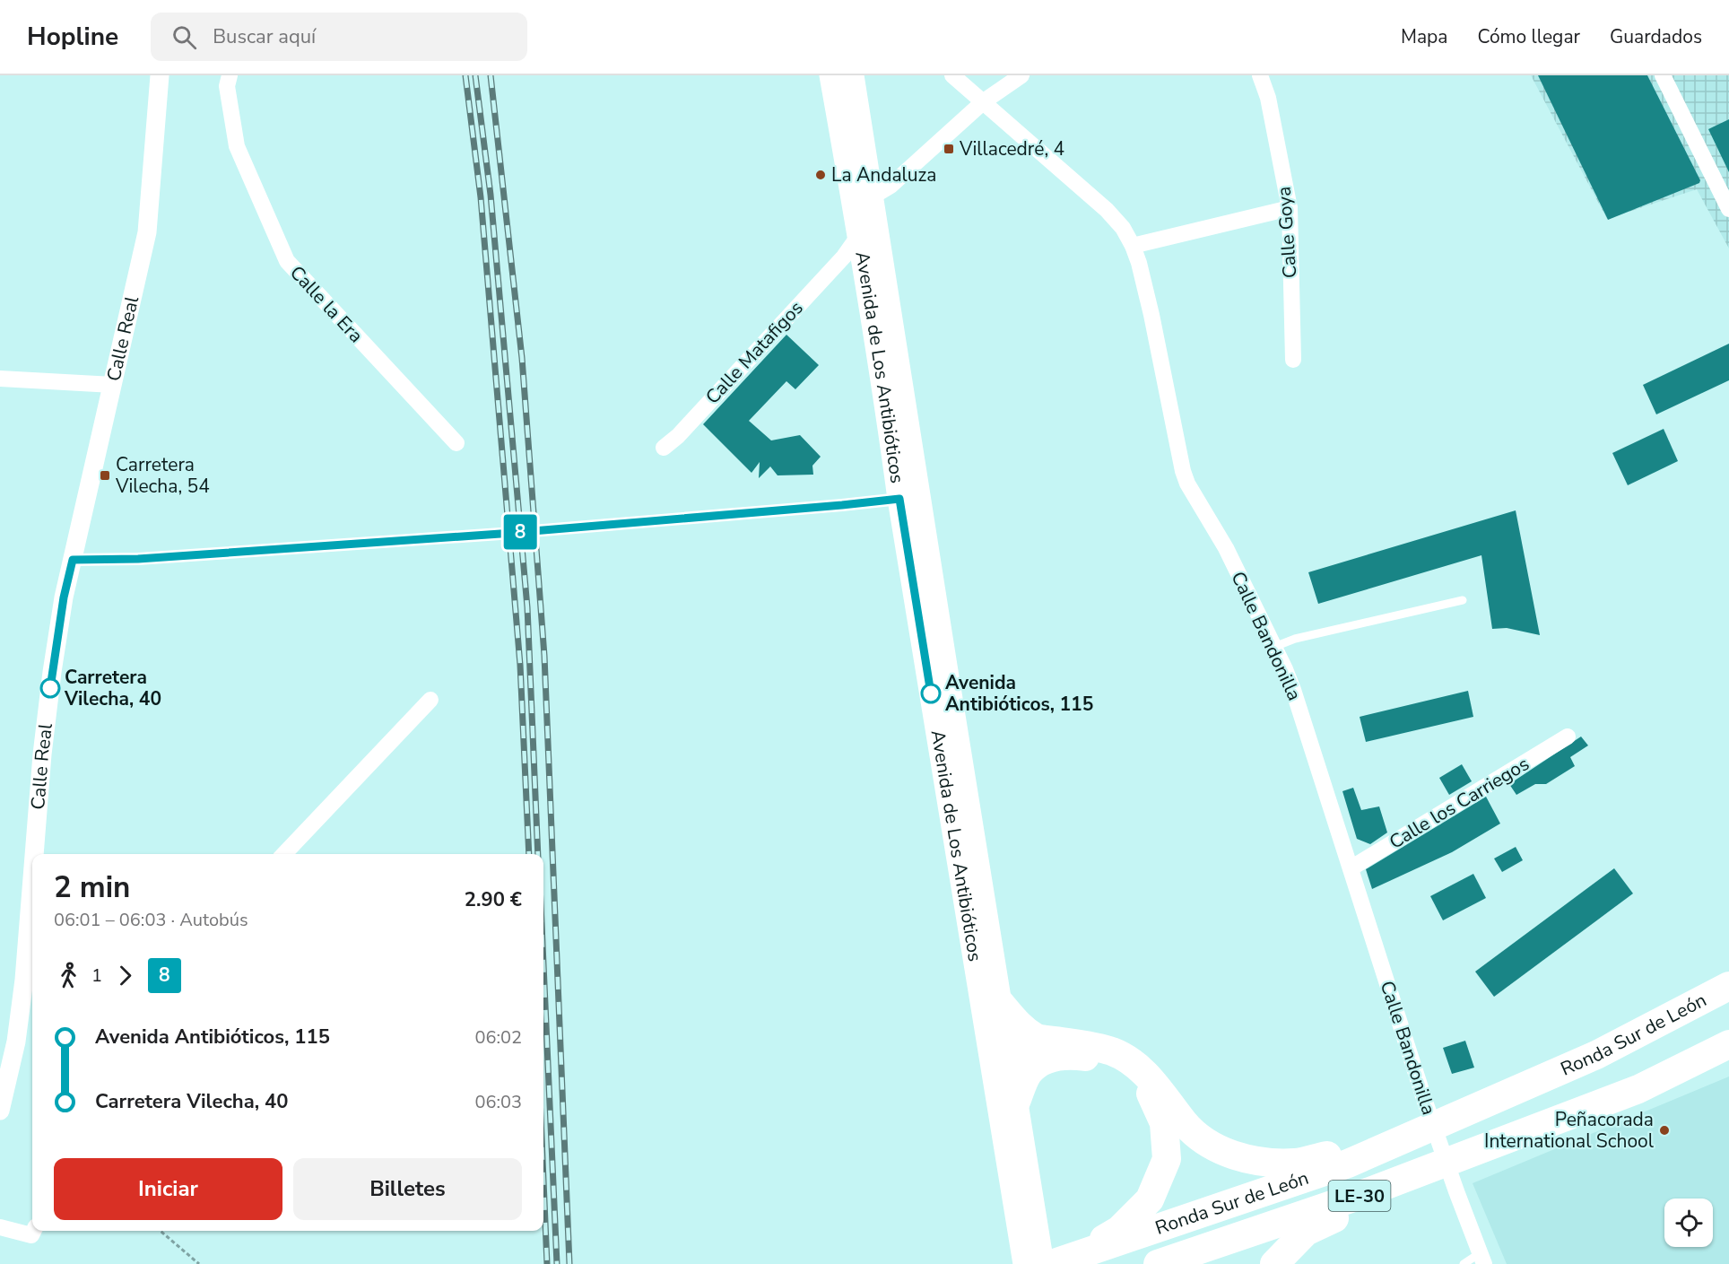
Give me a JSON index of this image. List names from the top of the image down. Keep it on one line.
{"streets":{"highway":["Ronda Sur de León","LE-30"],"main road":["Avenida de Los Antibióticos"],"street":["Calle Goya","Calle la Era","Calle Real","Calle Matafigos","Calle Bandonilla","Calle los Carriegos"]},"crossings":[["Calle Matafigos","Avenida de Los Antibióticos"],["Avenida de Los Antibióticos","Ronda Sur de León"],["Calle Bandonilla","Calle los Carriegos"]],"places":{"transit":["Villacedré, 4","Carretera Vilecha, 54"],"other":["La Andaluza","Carretera Vilecha, 40","Avenida Antibióticos, 115","Peñacorada International School"]},"lines":["bus line 8"],"page":{"header":"Hopline","search":"Buscar aquí","nav":["Mapa","Cómo llegar","Guardados"],"on_map":"8","heading":["2 min","06:01 – 06:03 · Autobús","2.90 €"],"legs":["1","8"],"list":[{"name":"Avenida Antibióticos, 115","value":"06:02"},{"name":"Carretera Vilecha, 40","value":"06:03"}],"buttons":["Iniciar","Billetes"]}}
